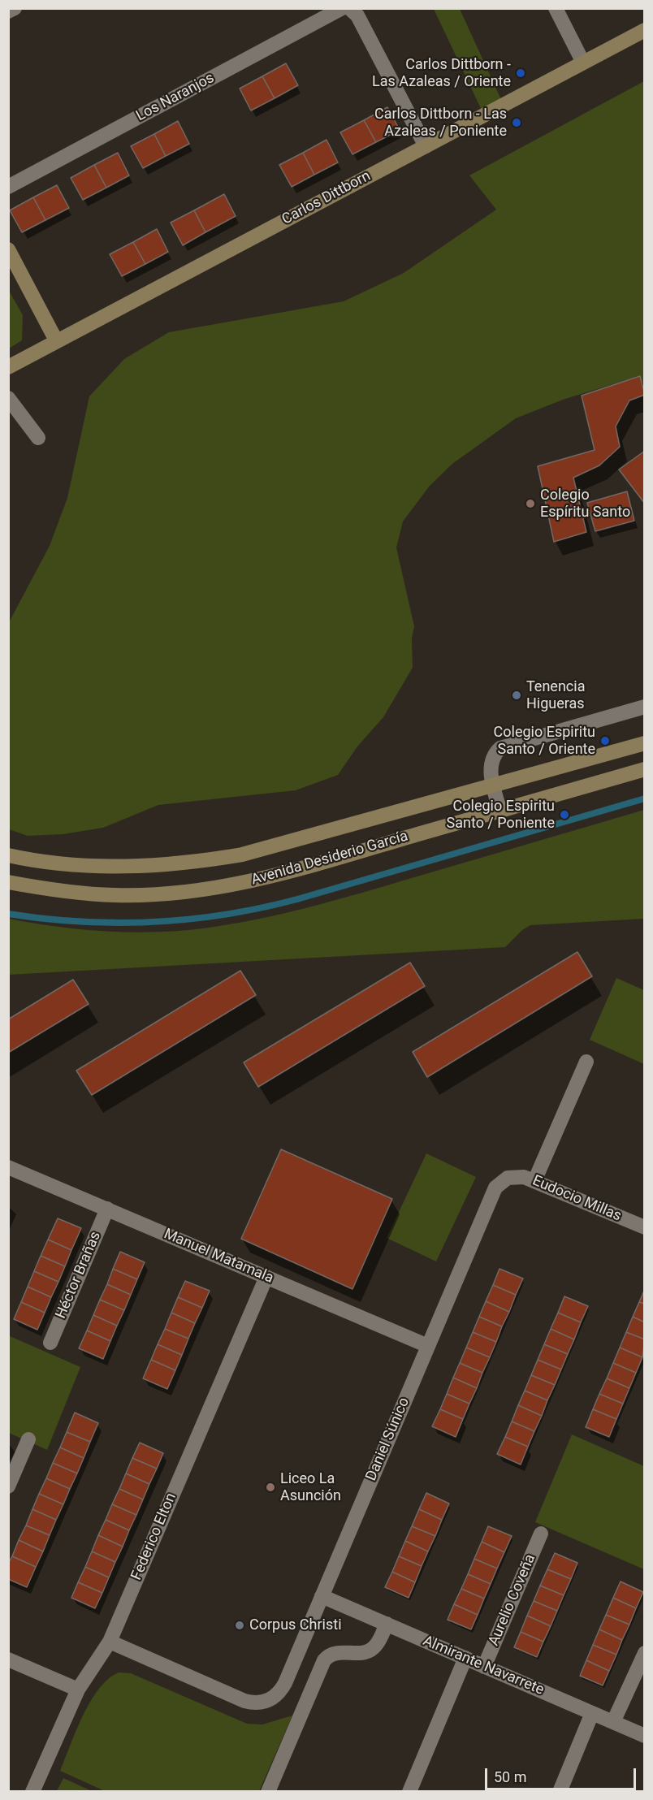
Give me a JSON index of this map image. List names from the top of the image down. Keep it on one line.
{"streets":{"main road":["Carlos Dittborn","Avenida Desiderio García"],"street":["Los Naranjos","Eudocio Millas","Manuel Matamala","Héctor Brañas","Daniel Súnico","Federico Elton","Aurelio Coveña","Almirante Navarrete"]},"crossings":[["Eudocio Millas","Daniel Súnico"],["Manuel Matamala","Héctor Brañas"],["Manuel Matamala","Daniel Súnico"],["Manuel Matamala","Federico Elton"],["Daniel Súnico","Federico Elton"],["Daniel Súnico","Almirante Navarrete"],["Aurelio Coveña","Almirante Navarrete"]],"places":["Carlos Dittborn - Las Azaleas / Oriente","Carlos Dittborn - Las Azaleas / Poniente","Colegio Espíritu Santo","Tenencia Higueras","Colegio Espiritu Santo / Oriente","Colegio Espiritu Santo / Poniente","Liceo La Asunción","Corpus Christi"],"scale_bar":"50 m"}
